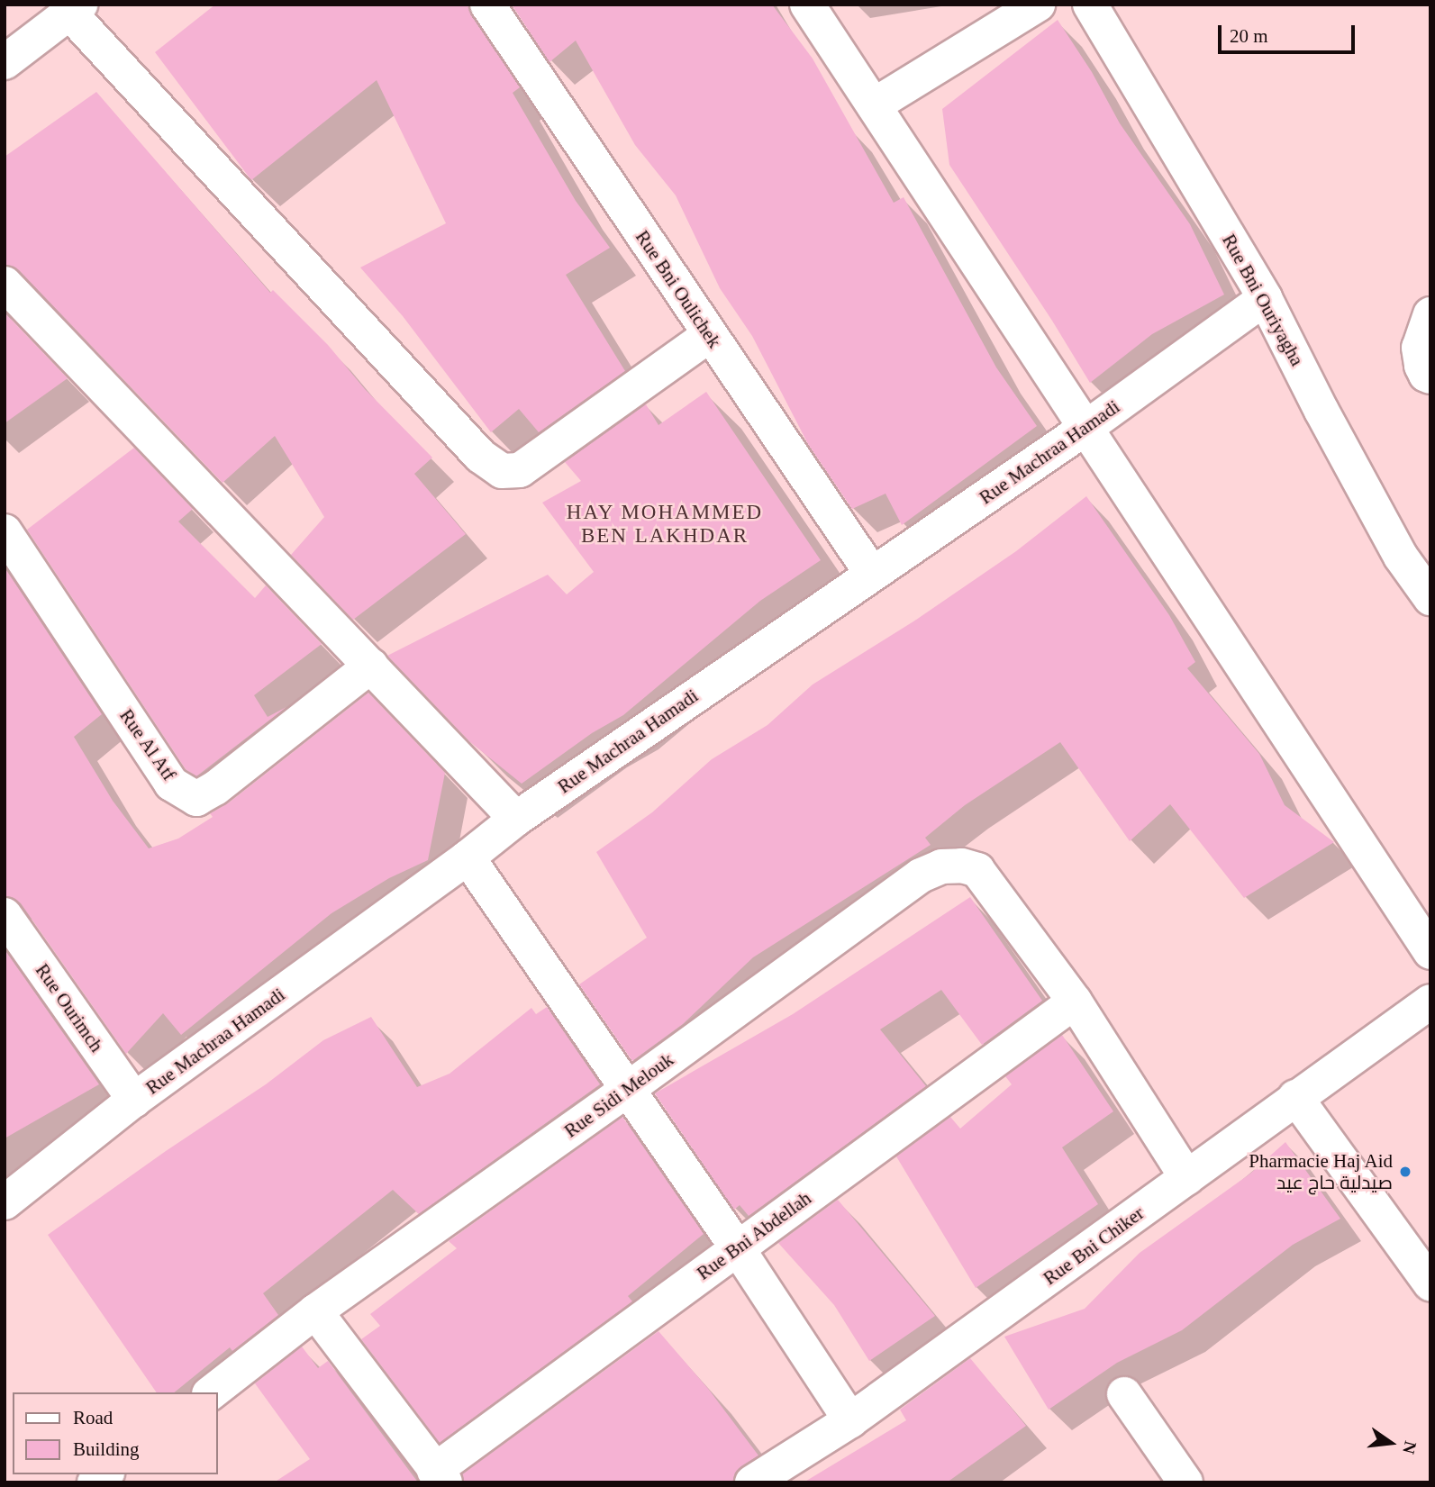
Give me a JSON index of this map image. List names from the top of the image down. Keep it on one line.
{"streets":{"street":["Rue Bni Oulichek","Rue Bni Ouriyagha","Rue Machraa Hamadi","Rue Al Atf","Rue Ourimch","Rue Sidi Melouk","Rue Bni Abdellah","Rue Bni Chiker"]},"crossings":[["Rue Bni Oulichek","Rue Machraa Hamadi"],["Rue Bni Ouriyagha","Rue Machraa Hamadi"],["Rue Machraa Hamadi","Rue Ourimch"],["Rue Sidi Melouk","Rue Bni Abdellah"],["Rue Sidi Melouk","Rue Bni Chiker"]],"districts":["HAY MOHAMMED BEN LAKHDAR"],"places":["Pharmacie Haj Aid صيدلية حاج عيد"],"legend":["Road","Building"],"scale_bar":"20 m","north":"right"}
